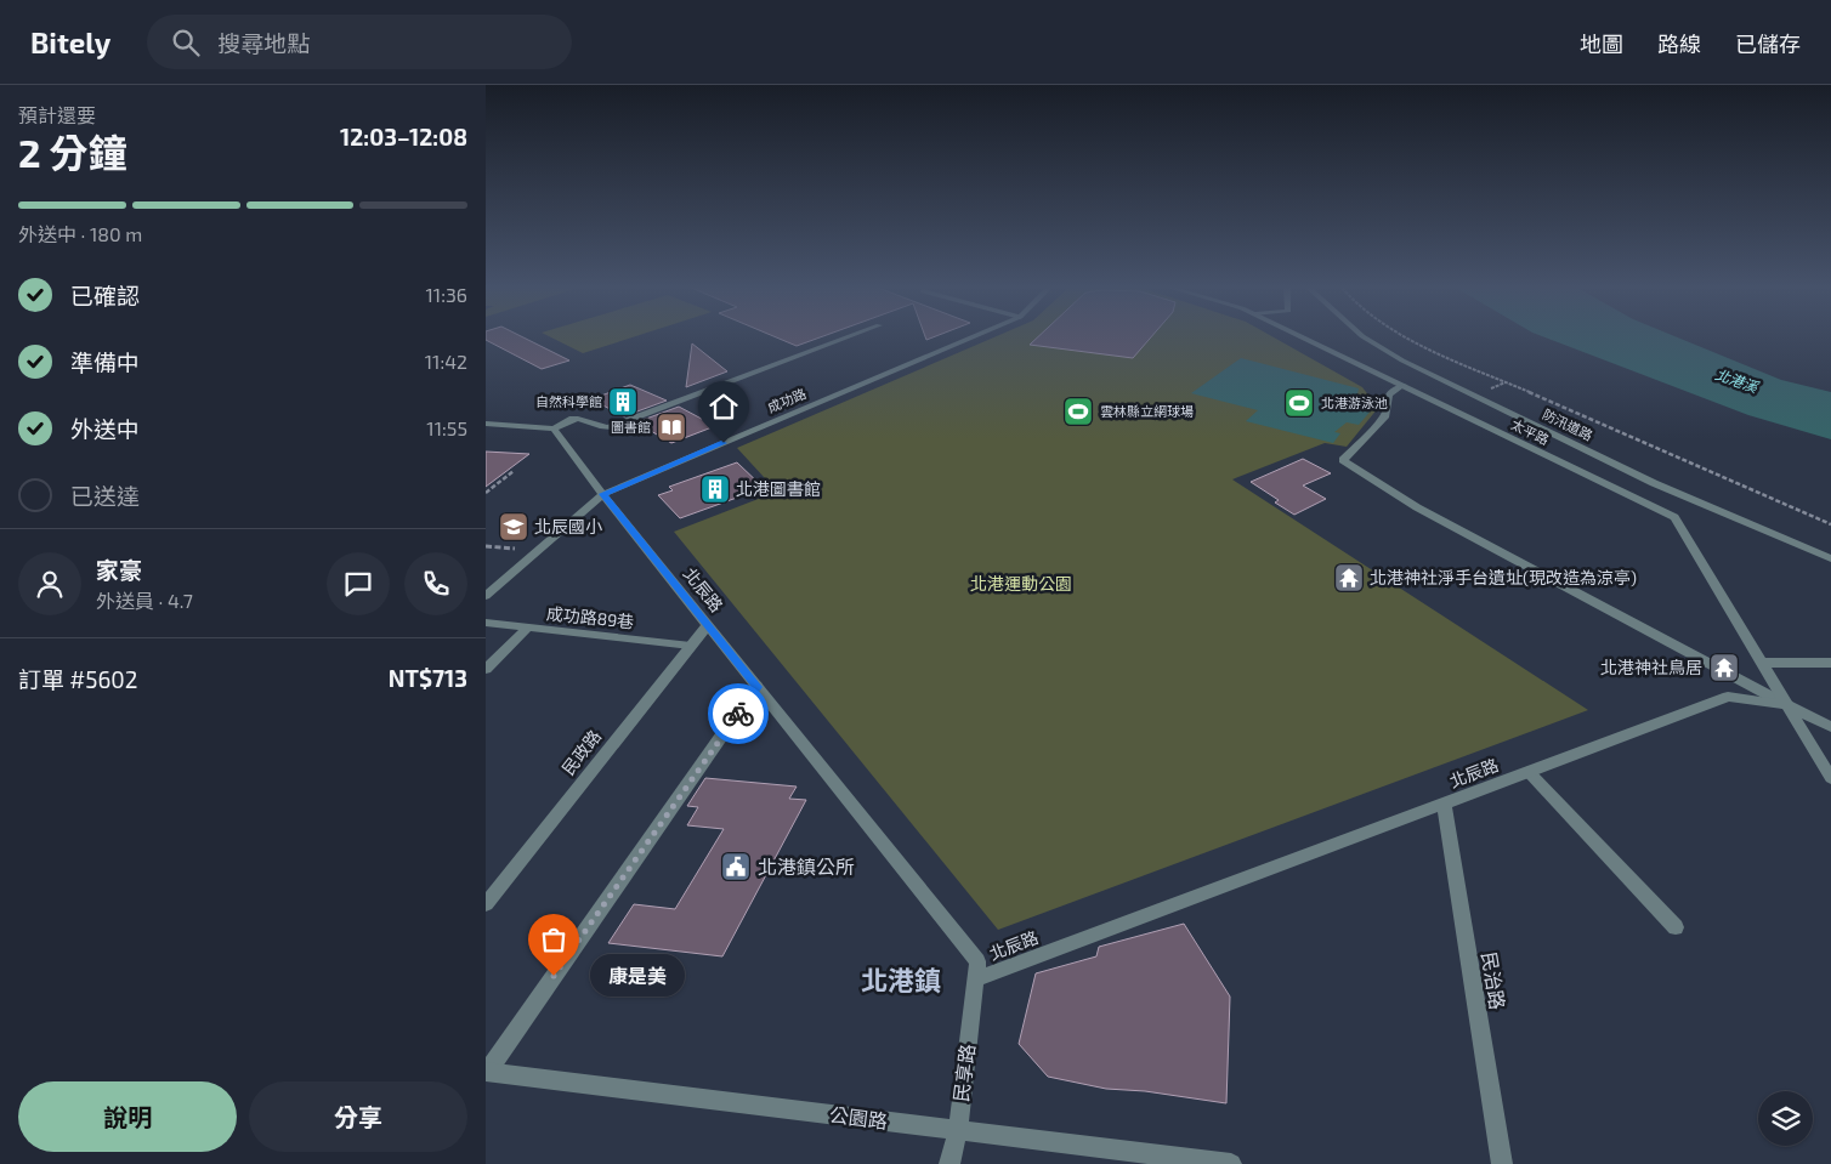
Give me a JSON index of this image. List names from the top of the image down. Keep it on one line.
{"streets":{"street":["成功路","防汛道路","太平路","北辰路","成功路89巷","民政路","民治路","民享路","公園路"]},"crossings":[["成功路","北辰路"],["太平路","北辰路"],["北辰路","民政路"],["北辰路","民治路"],["北辰路","民享路"],["成功路89巷","民政路"],["民享路","公園路"]],"districts":["北港鎮"],"water":["北港溪"],"parks":["北港運動公園"],"places":{"building":["自然科學館","北港圖書館"],"sports":["北港游泳池","雲林縣立網球場"],"library":["圖書館"],"school or university":["北辰國小"],"temple":["北港神社淨手台遺址(現改造為涼亭)","北港神社鳥居"],"public building":["北港鎮公所"],"other":["康是美"]},"page":{"header":"Bitely","search":"搜尋地點","nav":["地圖","路線","已儲存"],"heading":["2 分鐘","預計還要","12:03–12:08"],"panel":["家豪","外送員 · 4.7","訂單 #5602","NT$713"],"bar":"外送中 · 180 m","list":[["已確認","11:36"],["準備中","11:42"],["外送中","11:55"],"已送達"],"bubble":"康是美","buttons":["說明","分享"]}}
